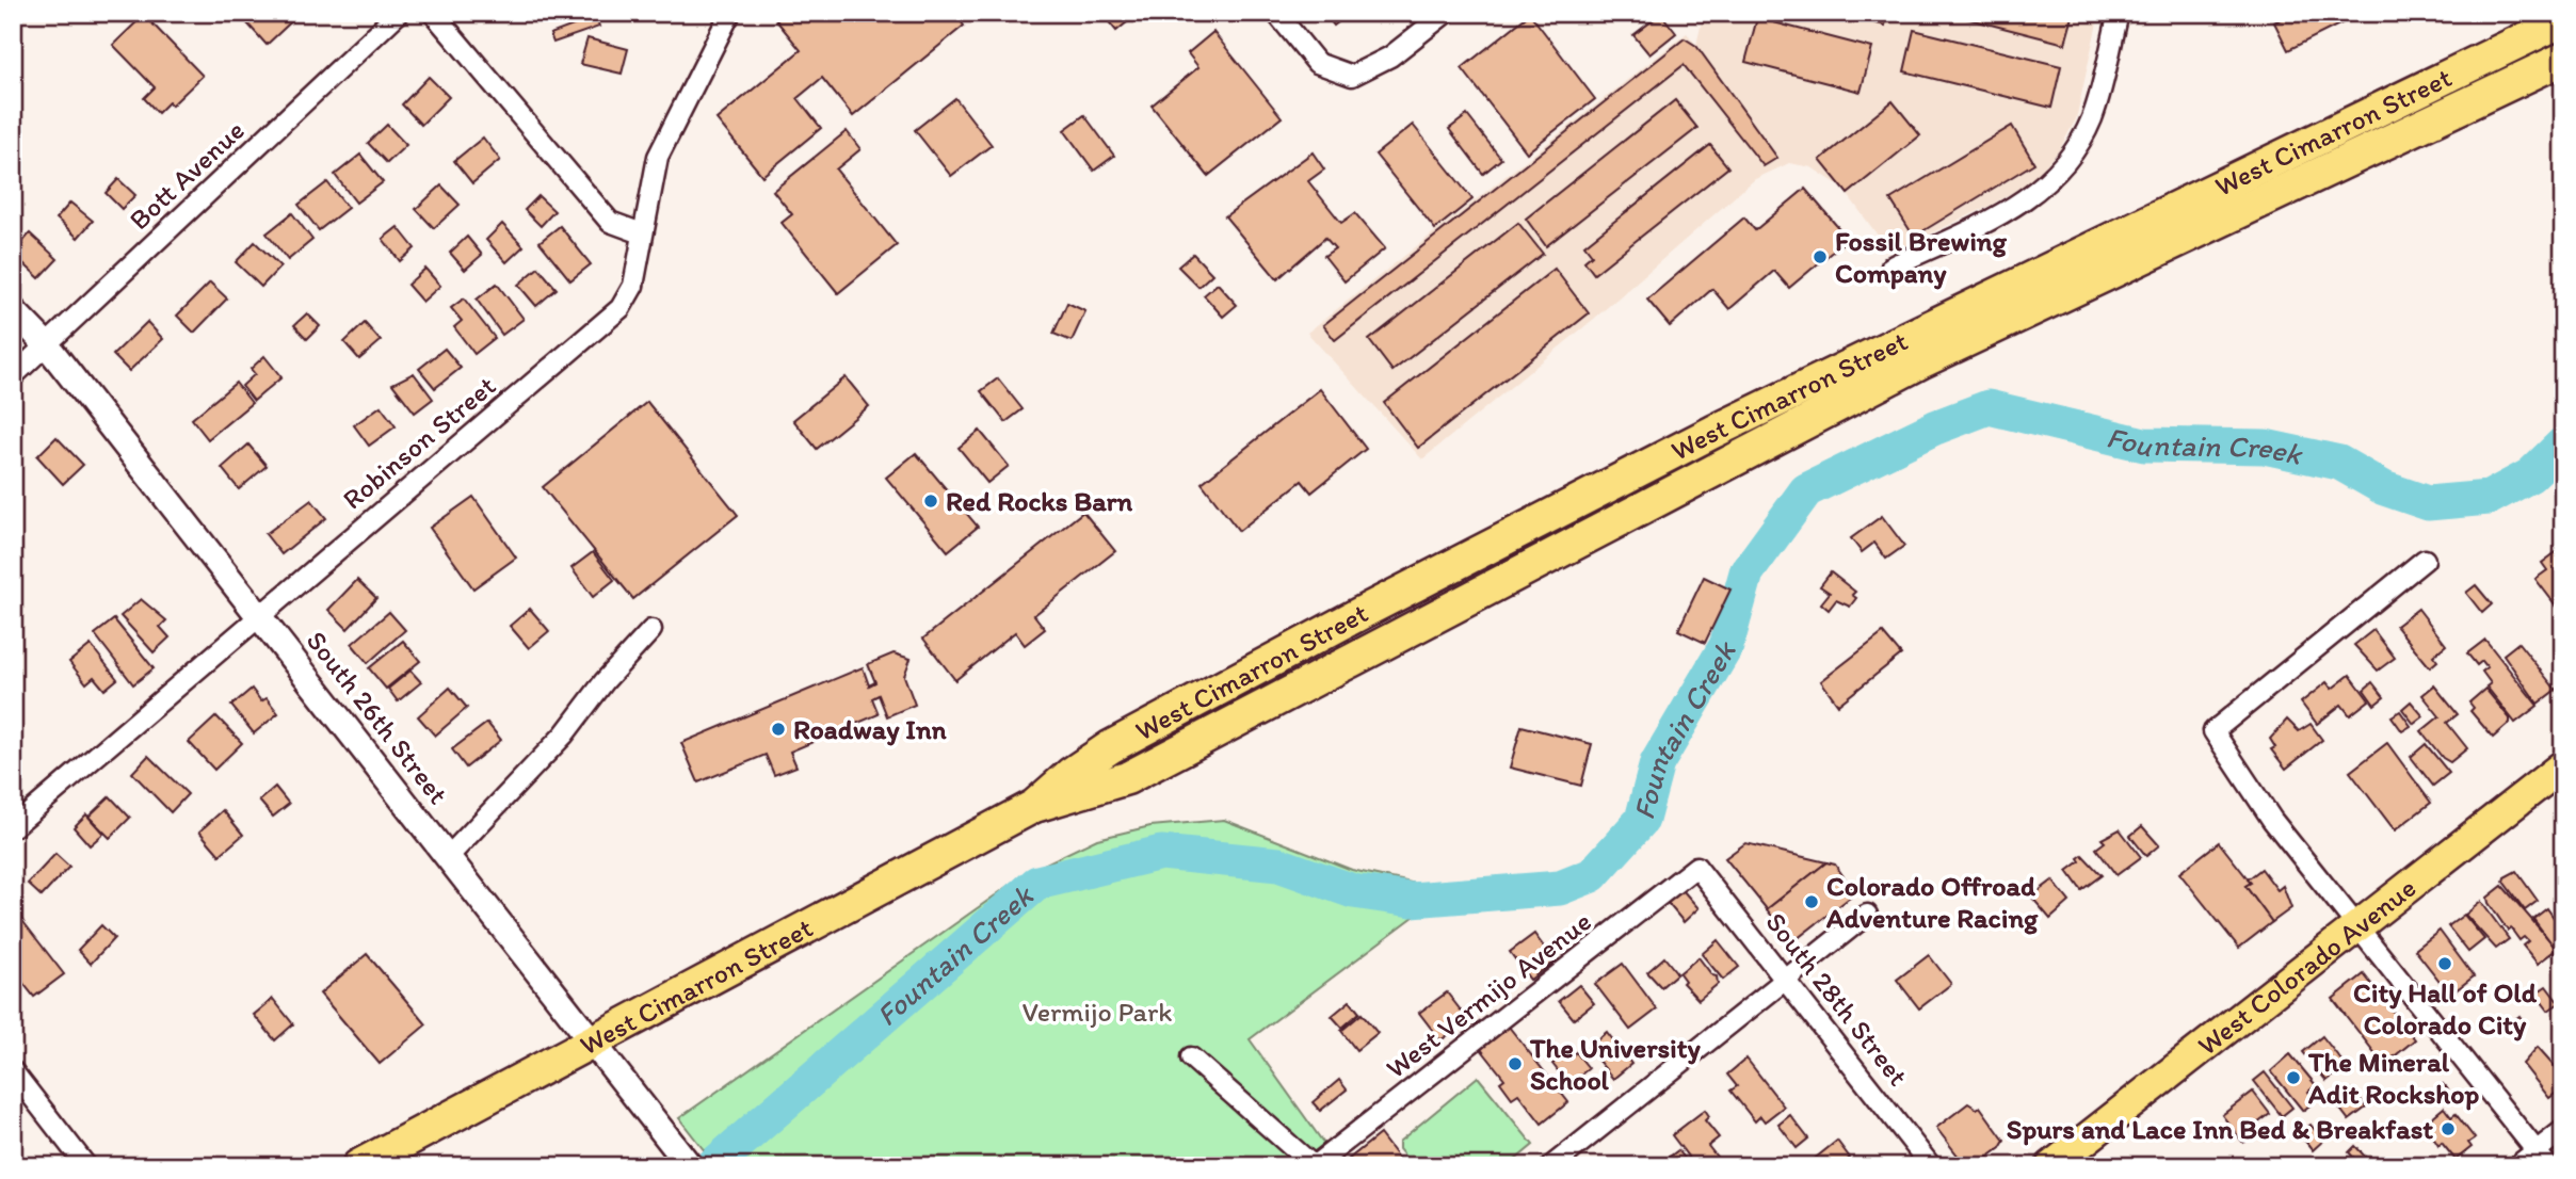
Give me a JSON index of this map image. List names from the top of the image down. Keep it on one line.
{"streets":{"highway":["West Cimarron Street"],"main road":["West Colorado Avenue"],"street":["Bott Avenue","Robinson Street","South 26th Street","West Vermijo Avenue","South 28th Street"]},"crossings":[["West Cimarron Street","South 26th Street"],["Bott Avenue","South 26th Street"],["Robinson Street","South 26th Street"],["West Vermijo Avenue","South 28th Street"]],"water":["Fountain Creek"],"parks":["Vermijo Park"],"places":["Fossil Brewing Company","Red Rocks Barn","Roadway Inn","Colorado Offroad Adventure Racing","City Hall of Old Colorado City","The University School","The Mineral Adit Rockshop","Spurs and Lace Inn Bed & Breakfast"]}
